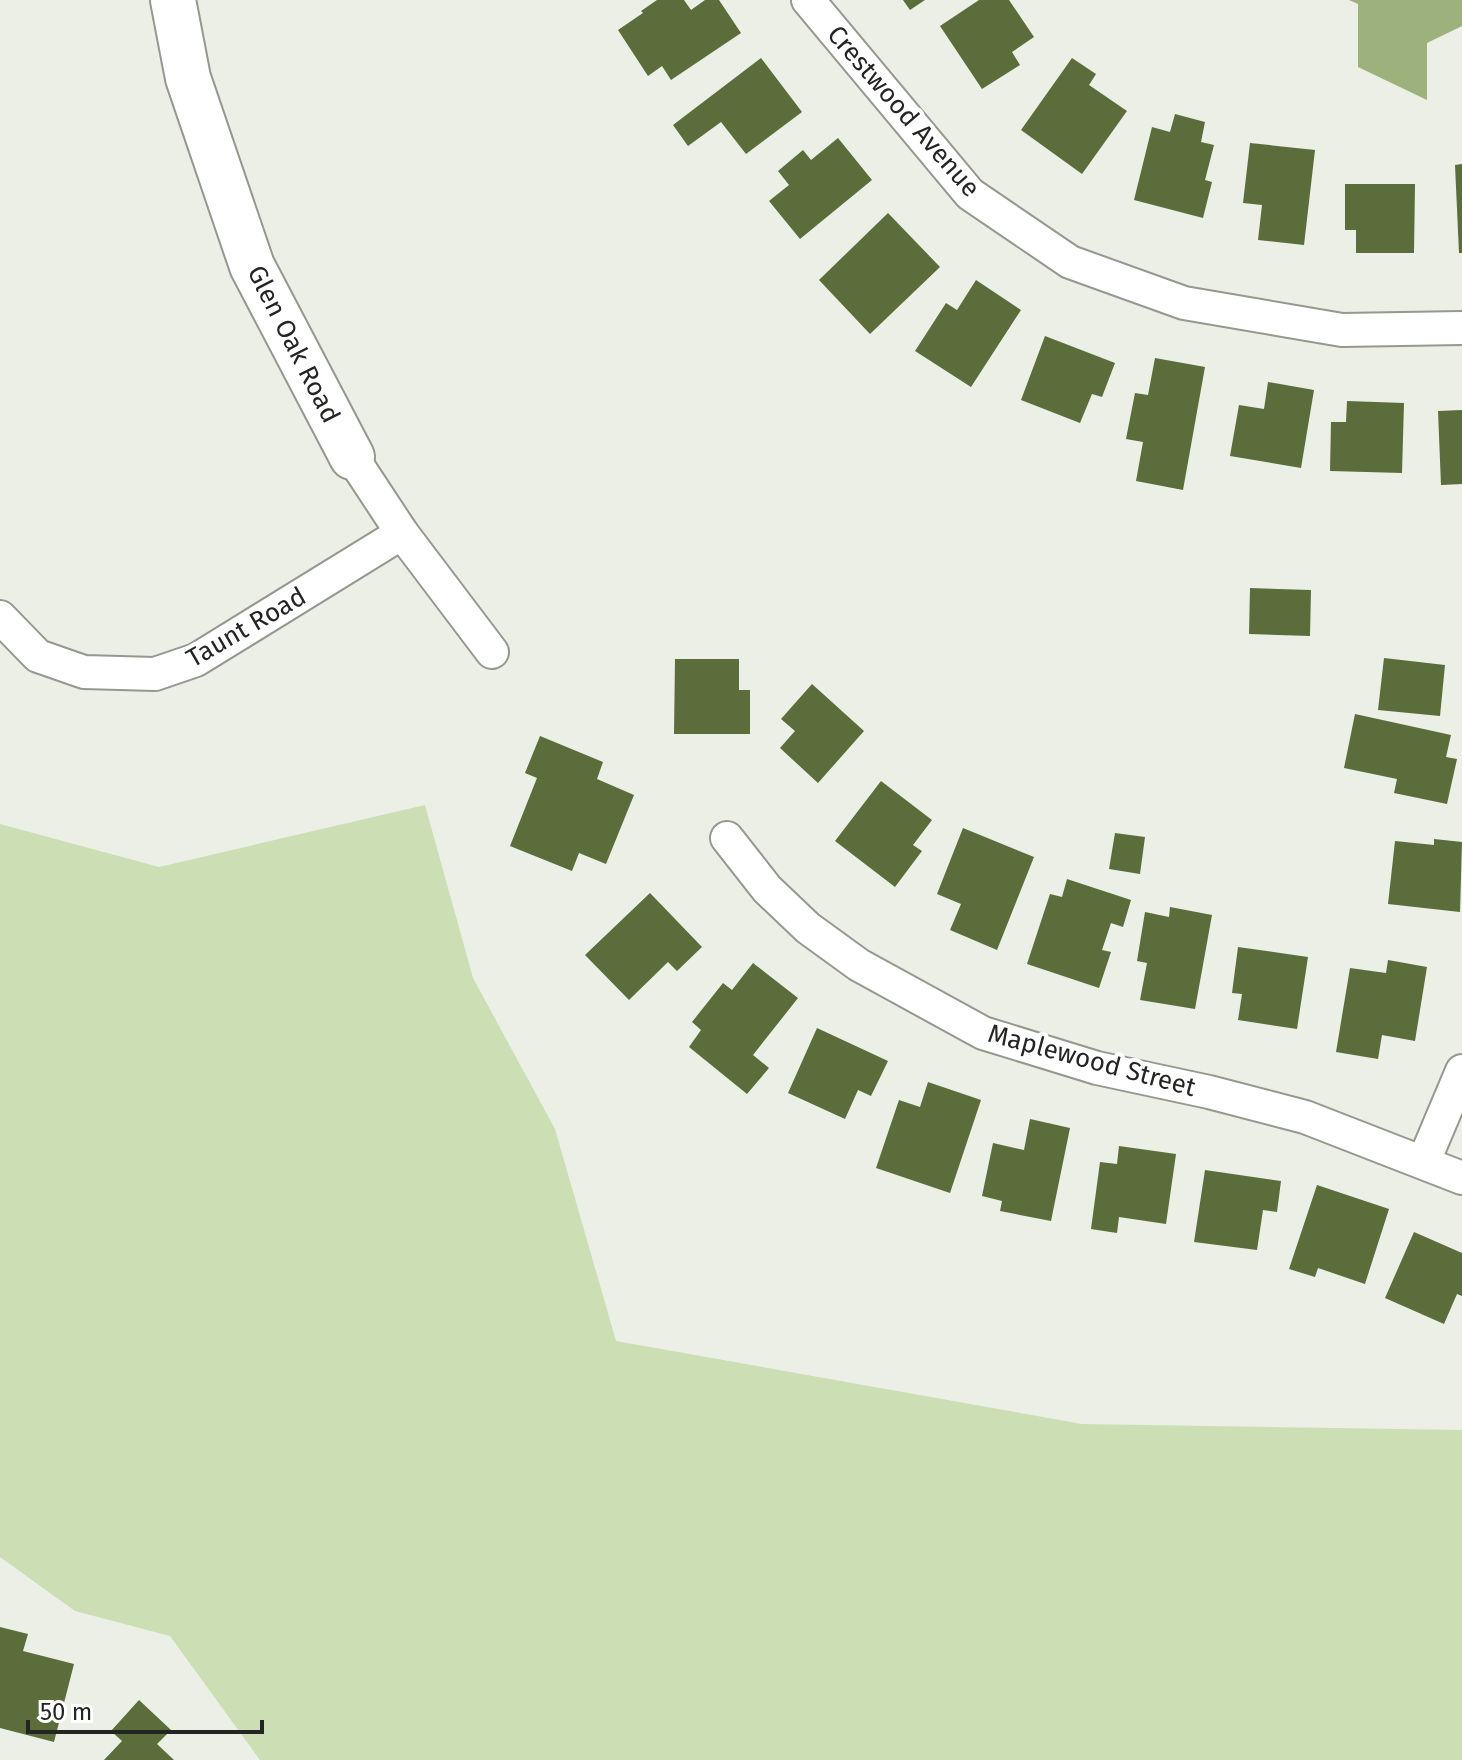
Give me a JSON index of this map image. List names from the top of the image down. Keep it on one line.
{"streets":{"street":["Crestwood Avenue","Glen Oak Road","Taunt Road","Maplewood Street"]},"crossings":[["Glen Oak Road","Taunt Road"]],"scale_bar":"50 m"}
